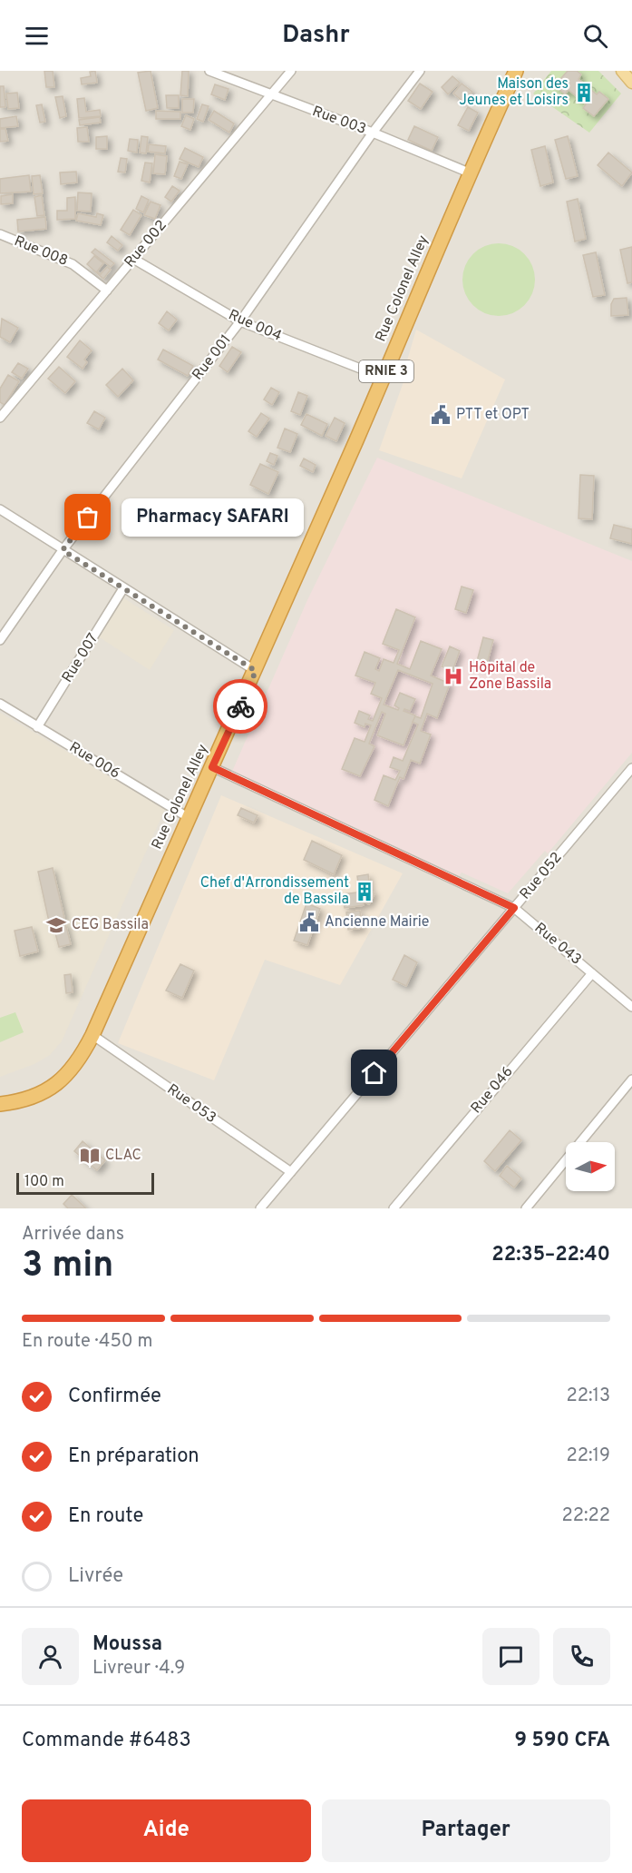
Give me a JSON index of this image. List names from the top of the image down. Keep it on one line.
{"streets":{"highway":["Rue Colonel Alley","RNIE 3"],"street":["Rue 003","Rue 002","Rue 008","Rue 004","Rue 001","Rue 007","Rue 006","Rue 052","Rue 043","Rue 046","Rue 053"]},"crossings":[["Rue 003","Rue 002"],["Rue 003","Rue Colonel Alley"],["Rue 003","Rue 001"],["Rue 002","Rue 008"],["Rue 002","Rue 004"],["Rue Colonel Alley","Rue 004"],["Rue Colonel Alley","Rue 006"],["Rue Colonel Alley","Rue 043"],["Rue Colonel Alley","Rue 053"],["Rue 004","Rue 001"],["Rue 007","Rue 006"],["Rue 052","Rue 043"],["Rue 052","Rue 053"],["Rue 043","Rue 046"]],"places":{"building":["Maison des Jeunes et Loisirs","Chef d'Arrondissement de Bassila"],"public building":["PTT et OPT","Ancienne Mairie"],"other":["Pharmacy SAFARI"],"hospital":["Hôpital de Zone Bassila"],"school or university":["CEG Bassila"],"library":["CLAC"]},"scale_bar":"100 m","north":"right","page":{"header":"Dashr","bubble":"Pharmacy SAFARI","scale":"100 m","heading":["3 min","Arrivée dans","22:35–22:40"],"panel":["Moussa","Livreur · 4.9","Commande #6483","9 590 CFA"],"bar":"En route · 450 m","list":[["Confirmée","22:13"],["En préparation","22:19"],["En route","22:22"],"Livrée"],"buttons":["Aide","Partager"]}}
